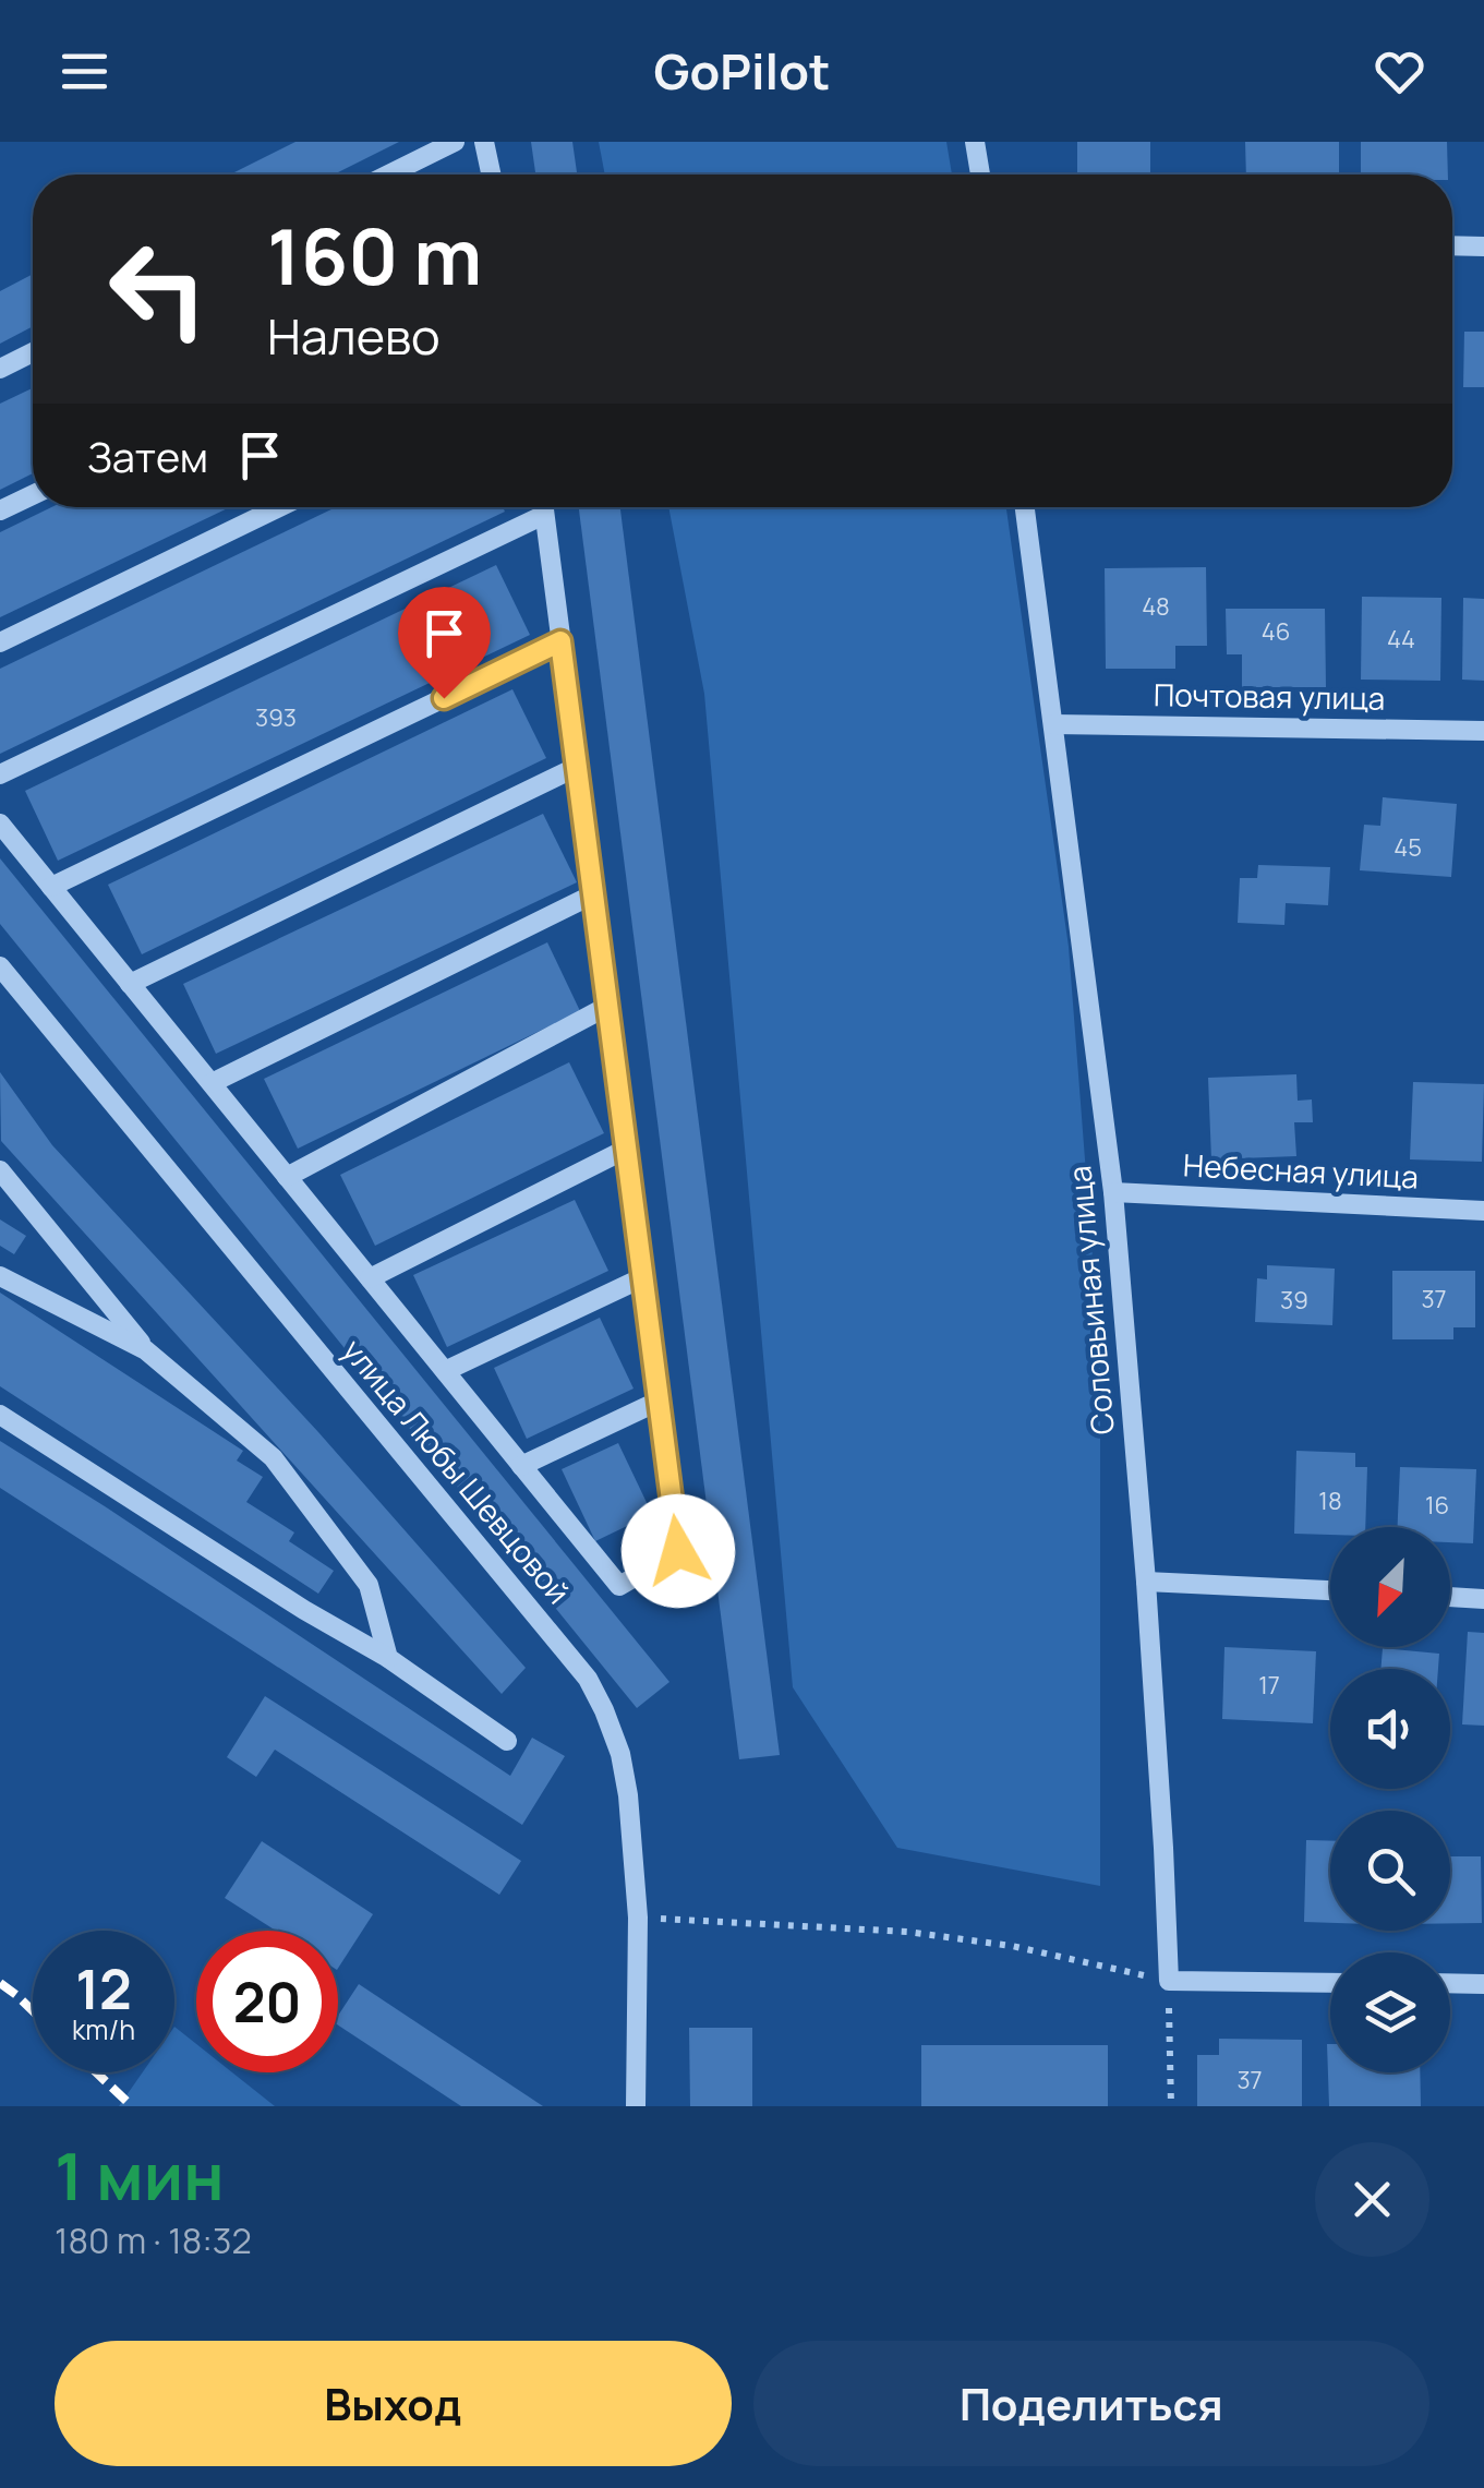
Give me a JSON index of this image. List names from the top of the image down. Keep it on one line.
{"streets":{"street":["Почтовая улица","Небесная улица","Соловьиная улица","улица Любы Шевцовой"]},"crossings":[["Почтовая улица","Соловьиная улица"],["Небесная улица","Соловьиная улица"]],"house_numbers":["48","46","44","393","45","37","39","18","16","17","37"],"north":"bottom left","page":{"header":"GoPilot","turn":["160 m","Налево"],"then":"Затем","speed":"12 km/h","limit":"20","heading":["1 мин","180 m · 18:32"],"buttons":["Выход","Поделиться"]}}
